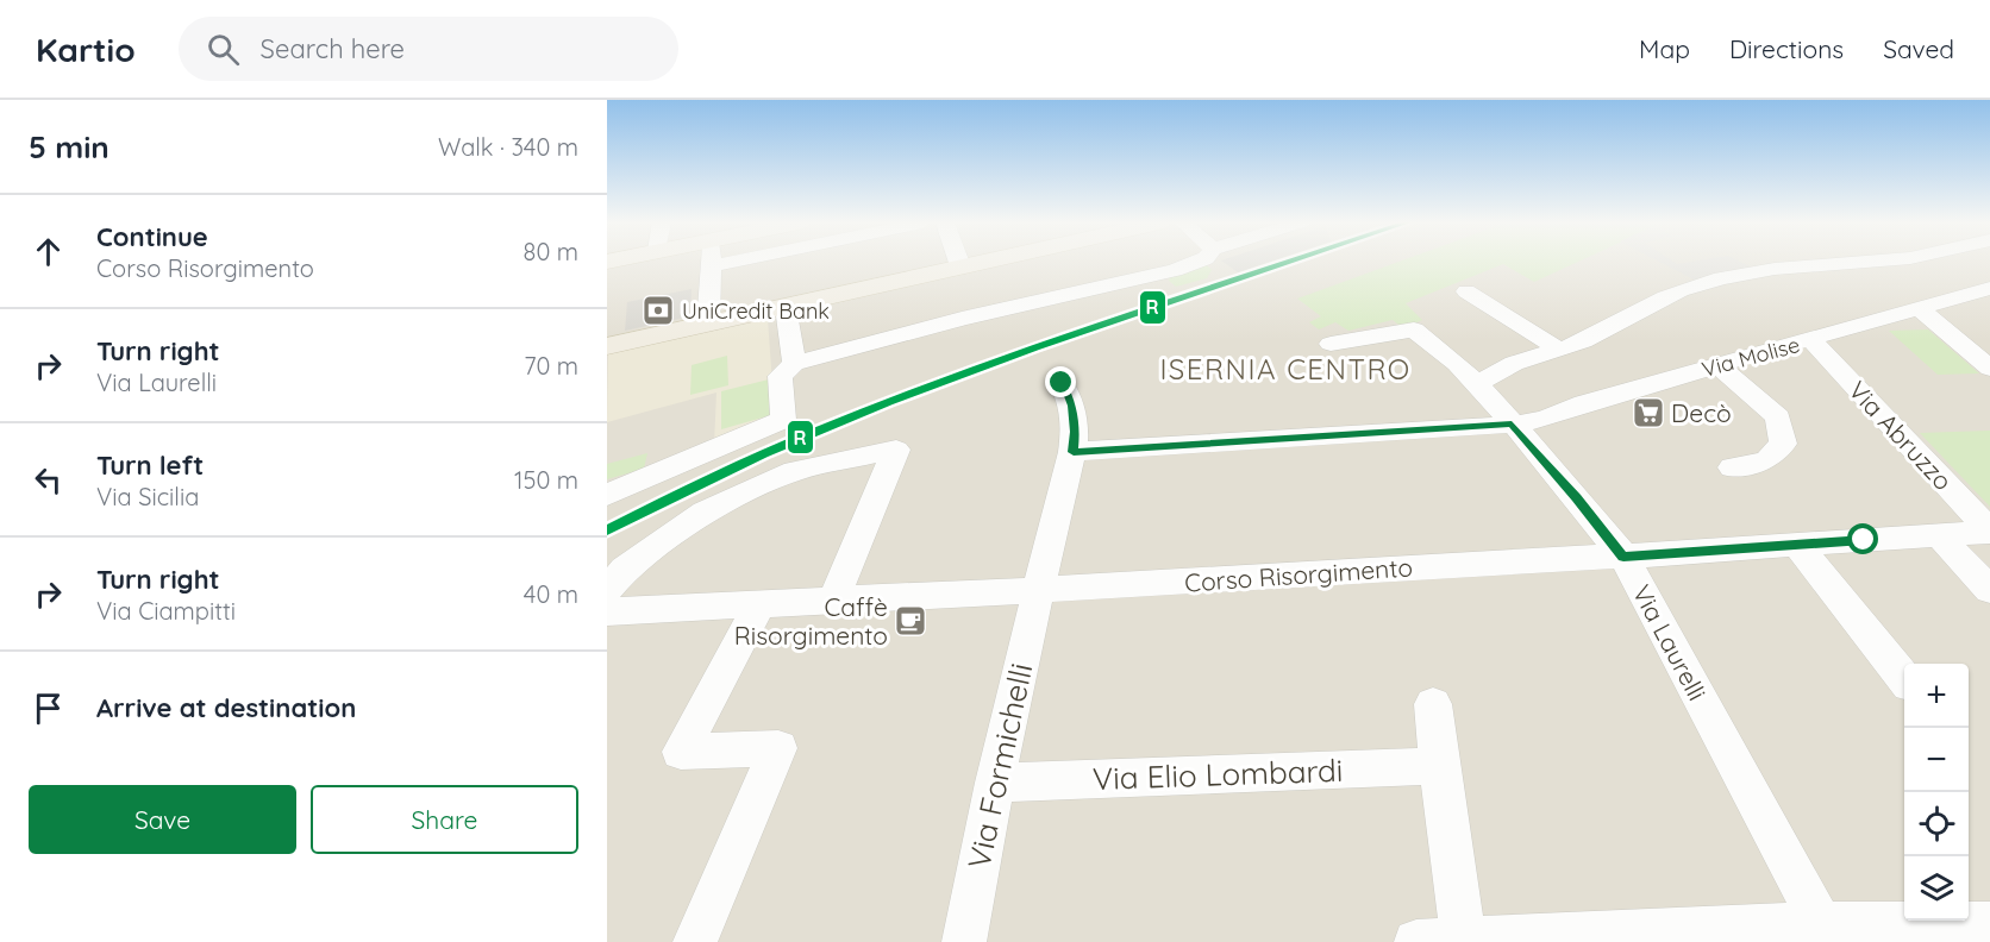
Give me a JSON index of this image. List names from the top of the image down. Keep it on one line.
{"streets":{"street":["Via Molise","Via Abruzzo","Corso Risorgimento","Via Laurelli","Via Formichelli","Via Elio Lombardi"]},"crossings":[["Via Molise","Via Abruzzo"],["Via Molise","Via Laurelli"],["Via Molise","Via Formichelli"],["Via Abruzzo","Corso Risorgimento"],["Corso Risorgimento","Via Laurelli"],["Corso Risorgimento","Via Formichelli"],["Via Formichelli","Via Elio Lombardi"]],"districts":["ISERNIA CENTRO"],"places":{"bank":["UniCredit Bank"],"supermarket":["Decò"],"cafe":["Caffè Risorgimento"]},"lines":["transit line R"],"page":{"header":"Kartio","search":"Search here","nav":["Map","Directions","Saved"],"heading":["5 min","Walk · 340 m"],"list":[["Continue","Corso Risorgimento","80 m"],["Turn right","Via Laurelli","70 m"],["Turn left","Via Sicilia","150 m"],["Turn right","Via Ciampitti","40 m"],"Arrive at destination"],"map_buttons":["+","−"],"buttons":["Save","Share"]}}
